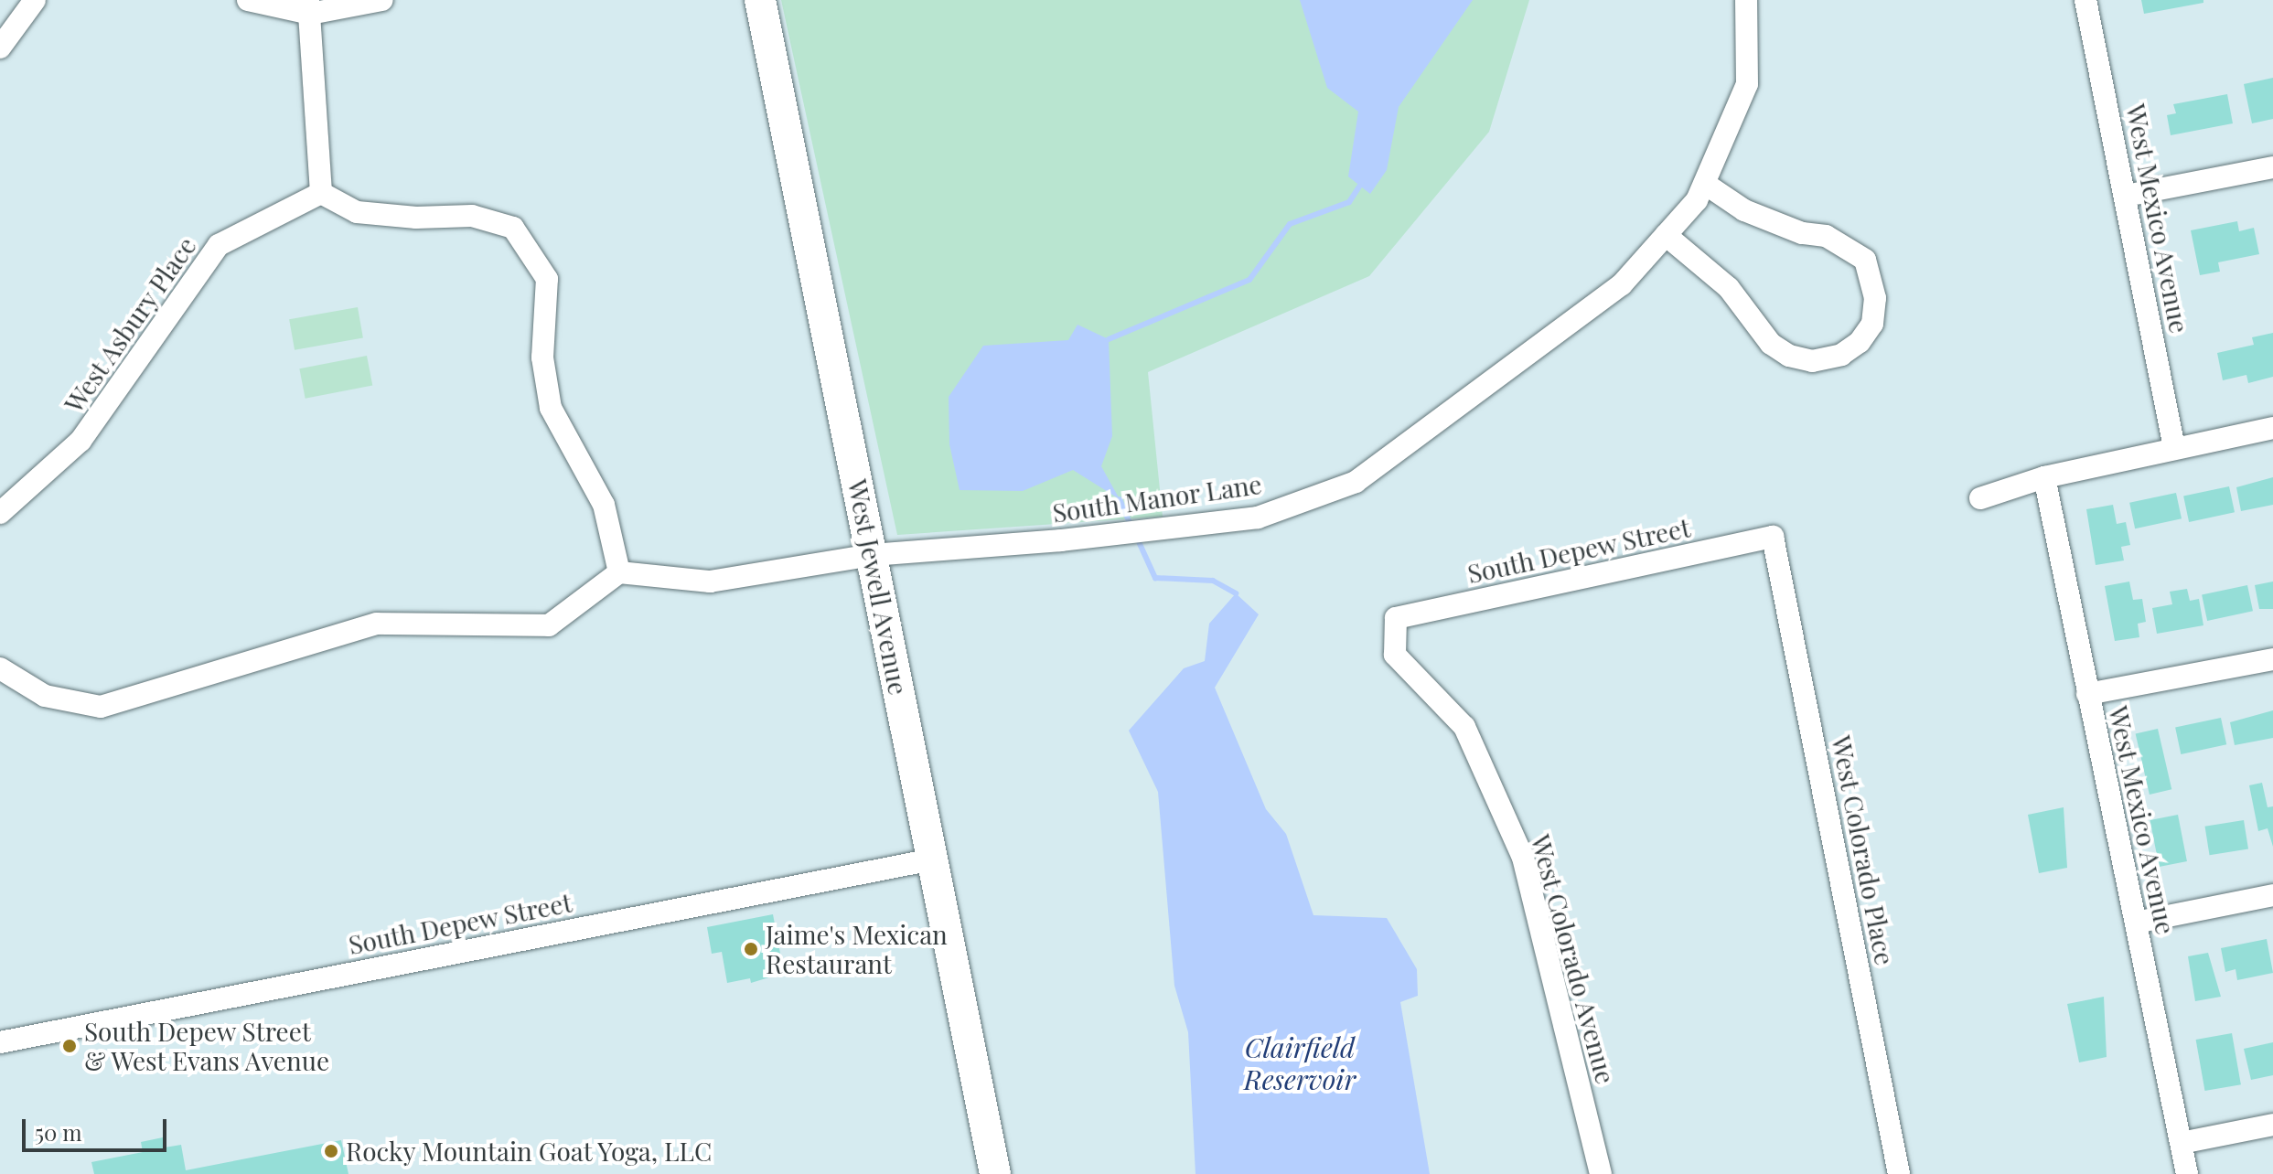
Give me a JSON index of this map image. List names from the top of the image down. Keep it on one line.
{"streets":{"main road":["West Jewell Avenue"],"street":["West Mexico Avenue","West Asbury Place","South Manor Lane","South Depew Street","West Colorado Place","West Colorado Avenue"]},"crossings":[["South Manor Lane","West Jewell Avenue"],["South Depew Street","West Jewell Avenue"],["South Depew Street","West Colorado Place"],["South Depew Street","West Colorado Avenue"]],"water":["Clairfield Reservoir"],"places":["Jaime's Mexican Restaurant","South Depew Street & West Evans Avenue","Rocky Mountain Goat Yoga, LLC"],"scale_bar":"50 m"}
